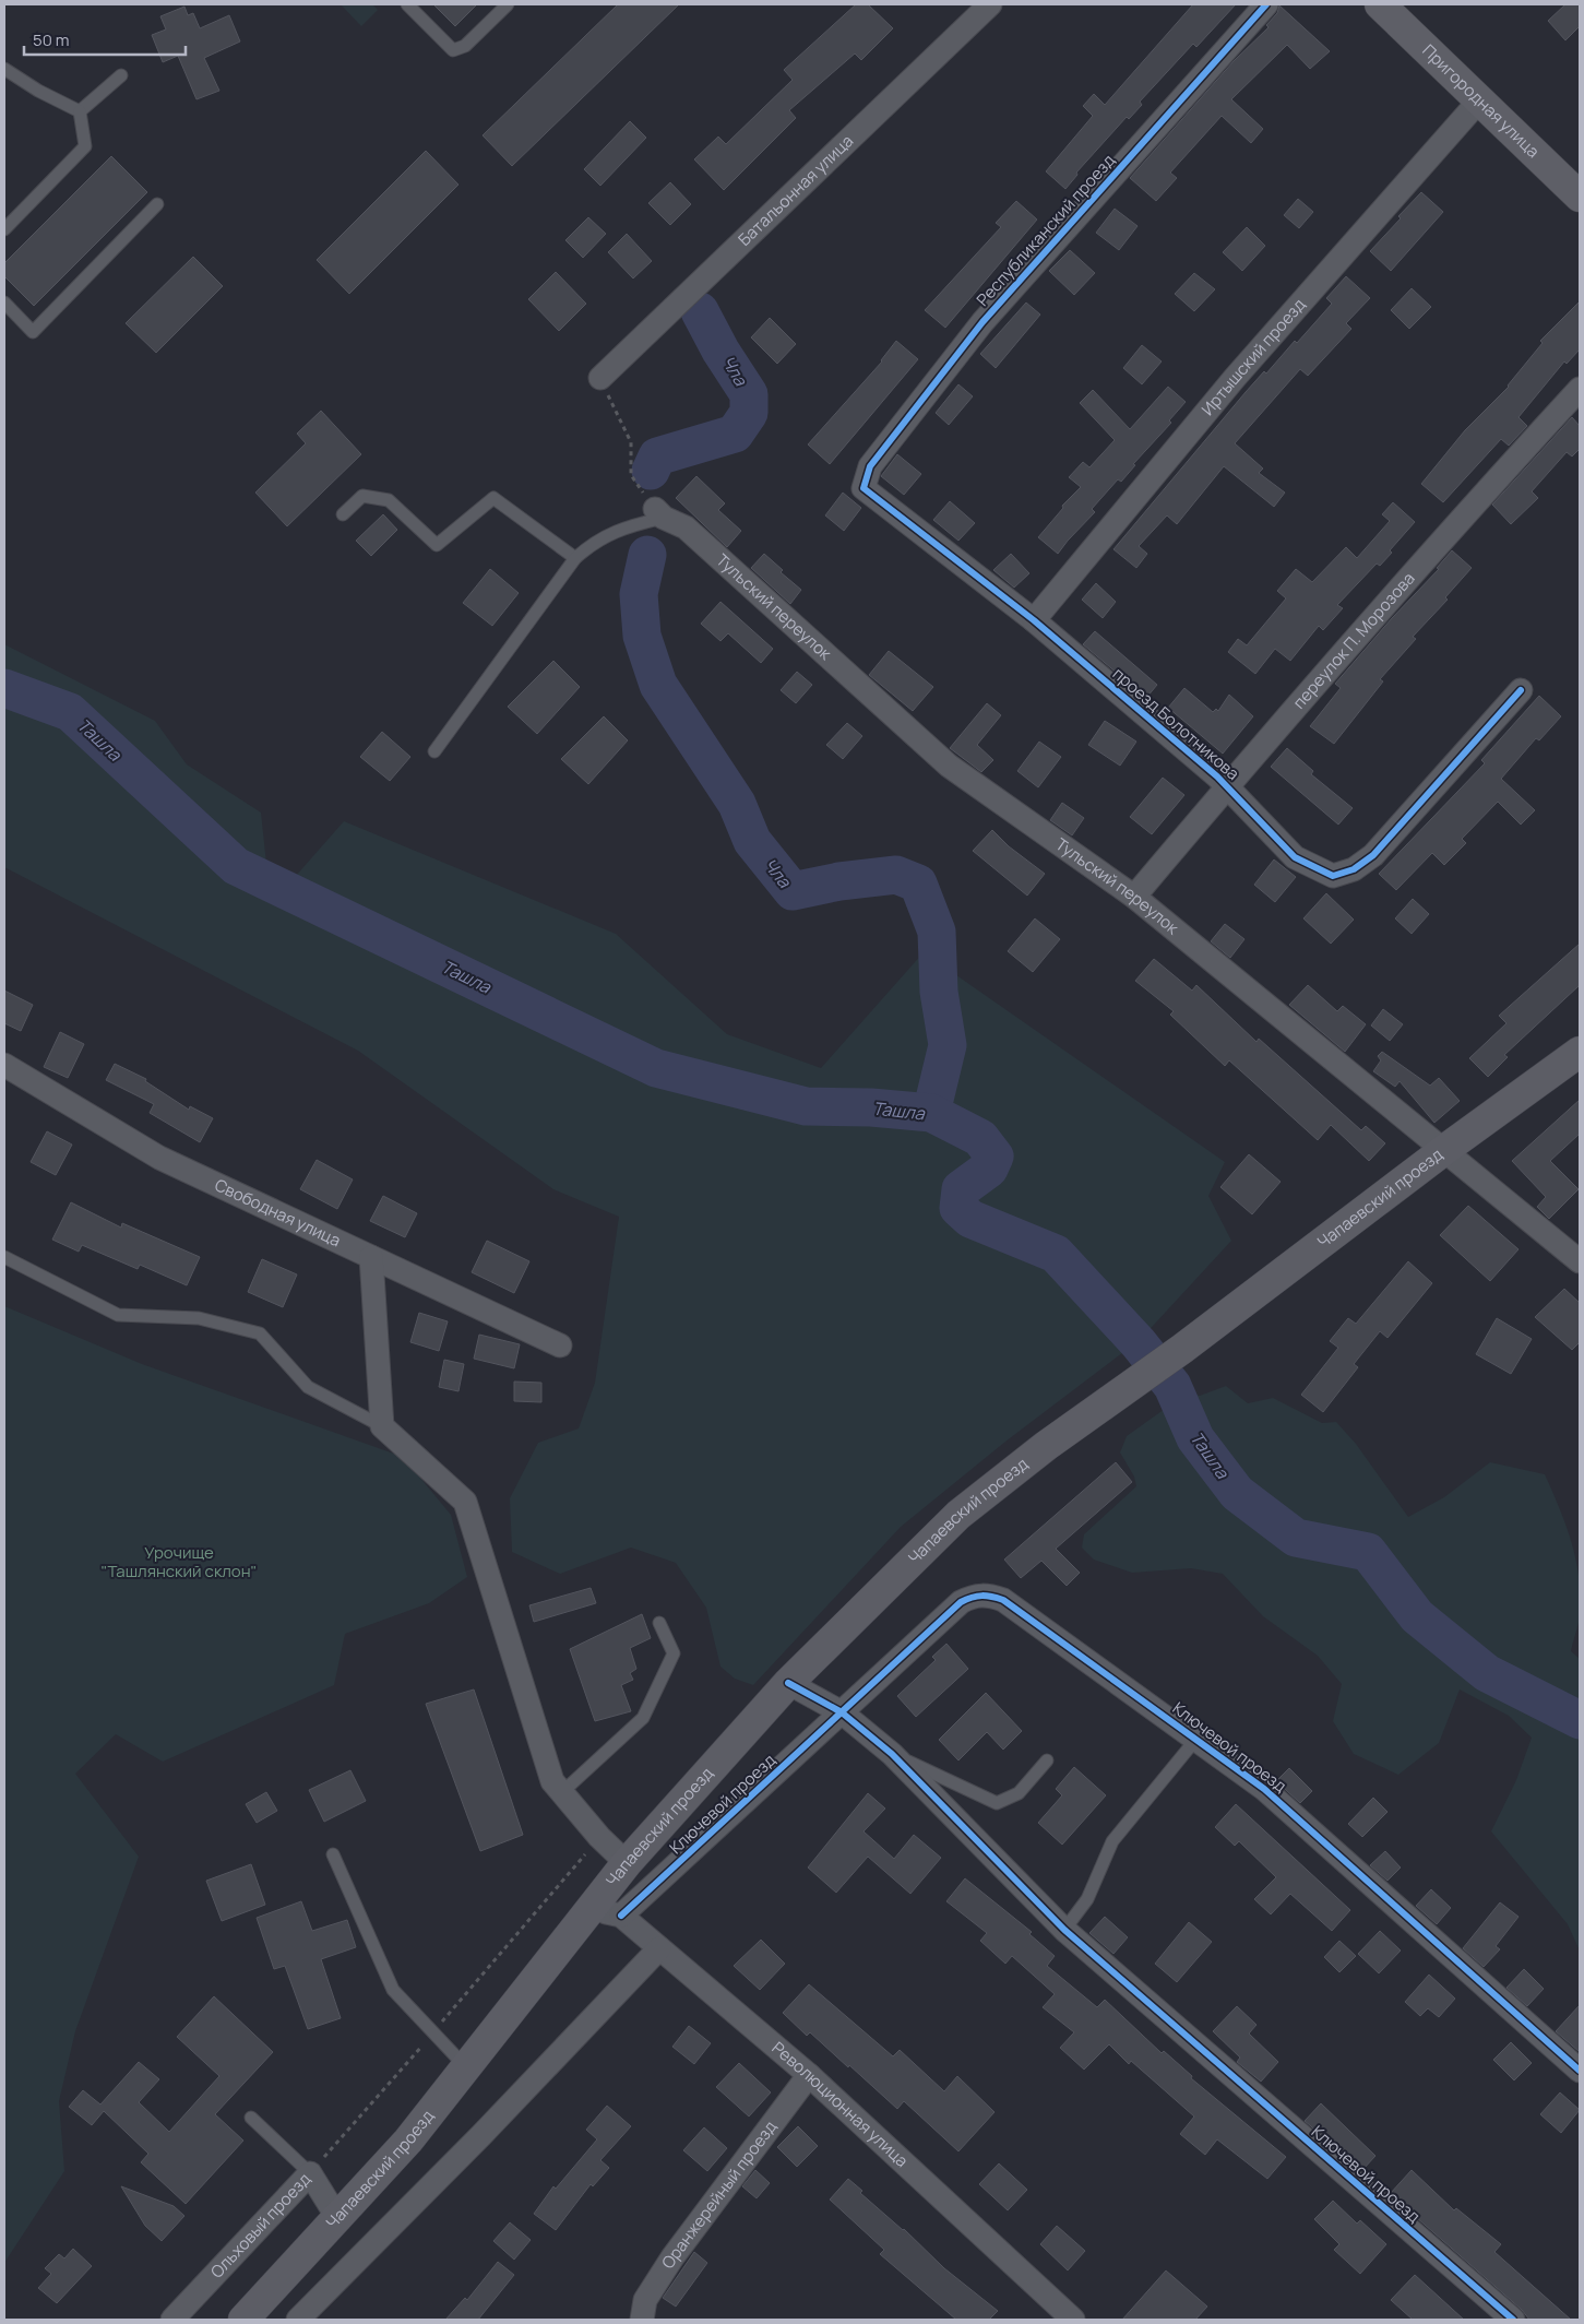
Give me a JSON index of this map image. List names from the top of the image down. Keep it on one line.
{"streets":{"main road":["Чапаевский проезд"],"street":["Пригородная улица","Батальонная улица","Республиканский проезд","Иртышский проезд","Тульский переулок","переулок П. Морозова","проезд Болотникова","Свободная улица","Ключевой проезд","Революционная улица","Оранжерейный проезд","Ольховый проезд"]},"crossings":[["Пригородная улица","Иртышский проезд"],["Республиканский проезд","проезд Болотникова"],["Иртышский проезд","проезд Болотникова"],["Тульский переулок","переулок П. Морозова"],["Тульский переулок","Чапаевский проезд"],["переулок П. Морозова","проезд Болотникова"],["Чапаевский проезд","Ключевой проезд"],["Чапаевский проезд","Революционная улица"],["Чапаевский проезд","Ольховый проезд"],["Ключевой проезд","Революционная улица"],["Революционная улица","Оранжерейный проезд"]],"water":["Чла","Ташла"],"parks":["Урочище \"Ташлянский склон\""],"scale_bar":"50 m"}
